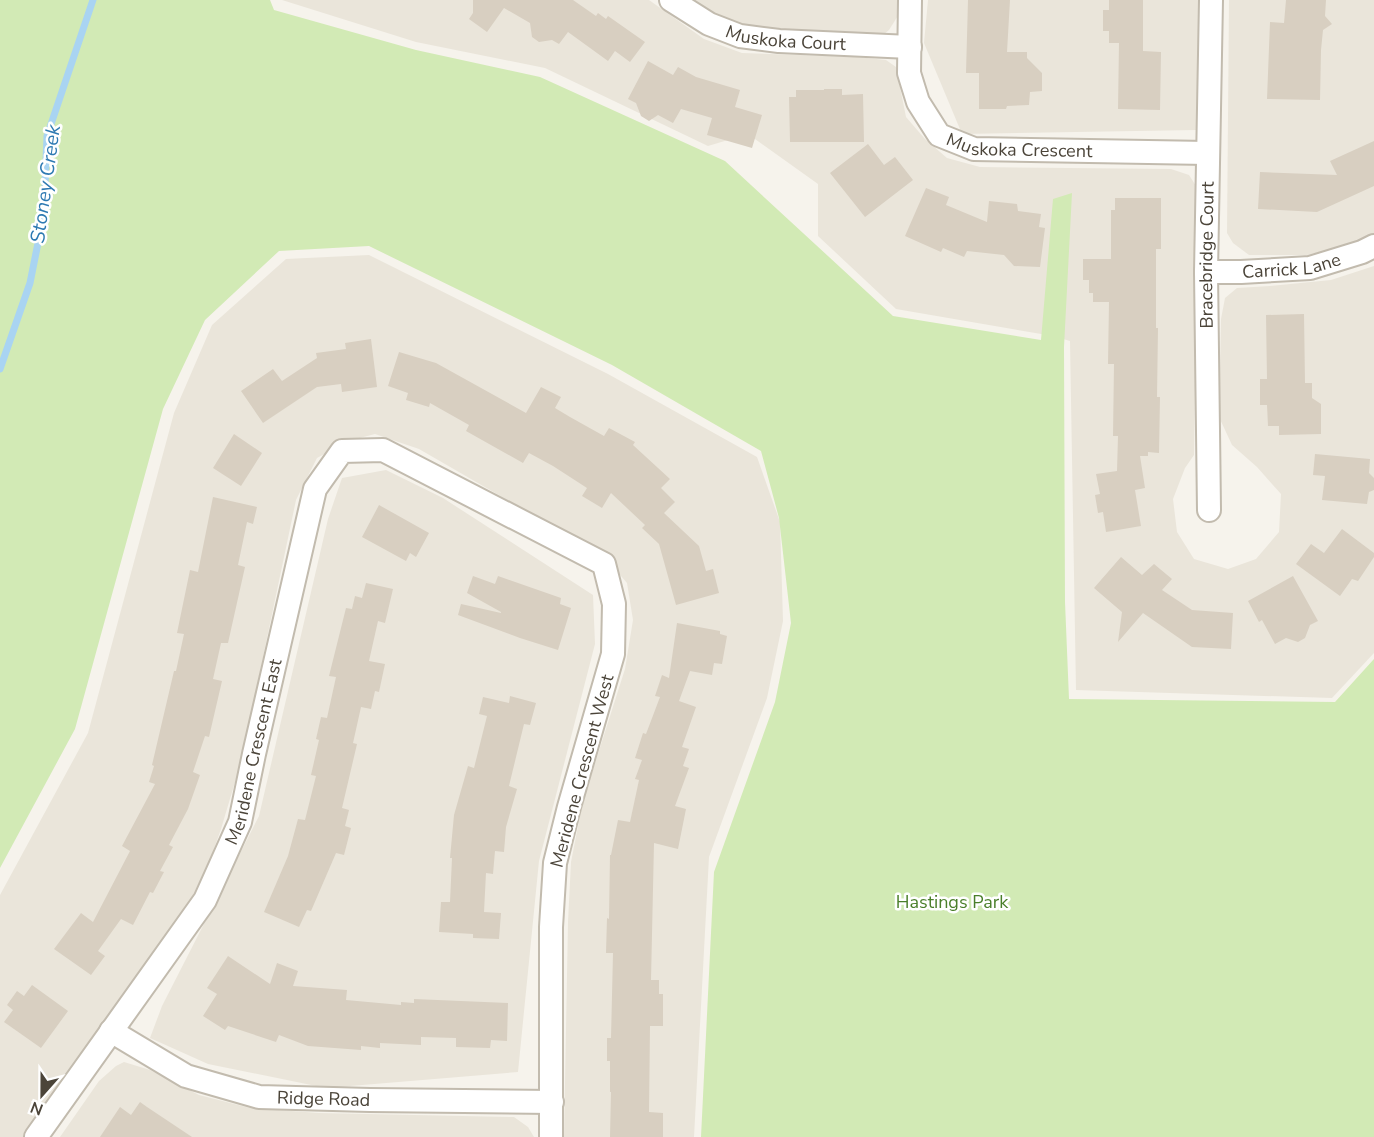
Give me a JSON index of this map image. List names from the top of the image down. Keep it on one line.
{"streets":{"street":["Muskoka Court","Muskoka Crescent","Bracebridge Court","Carrick Lane","Meridene Crescent East","Meridene Crescent West","Ridge Road"]},"crossings":[["Muskoka Court","Muskoka Crescent"],["Muskoka Crescent","Bracebridge Court"],["Bracebridge Court","Carrick Lane"],["Meridene Crescent East","Meridene Crescent West"],["Meridene Crescent East","Ridge Road"],["Meridene Crescent West","Ridge Road"]],"water":["Stoney Creek"],"parks":["Hastings Park"],"north":"bottom"}
